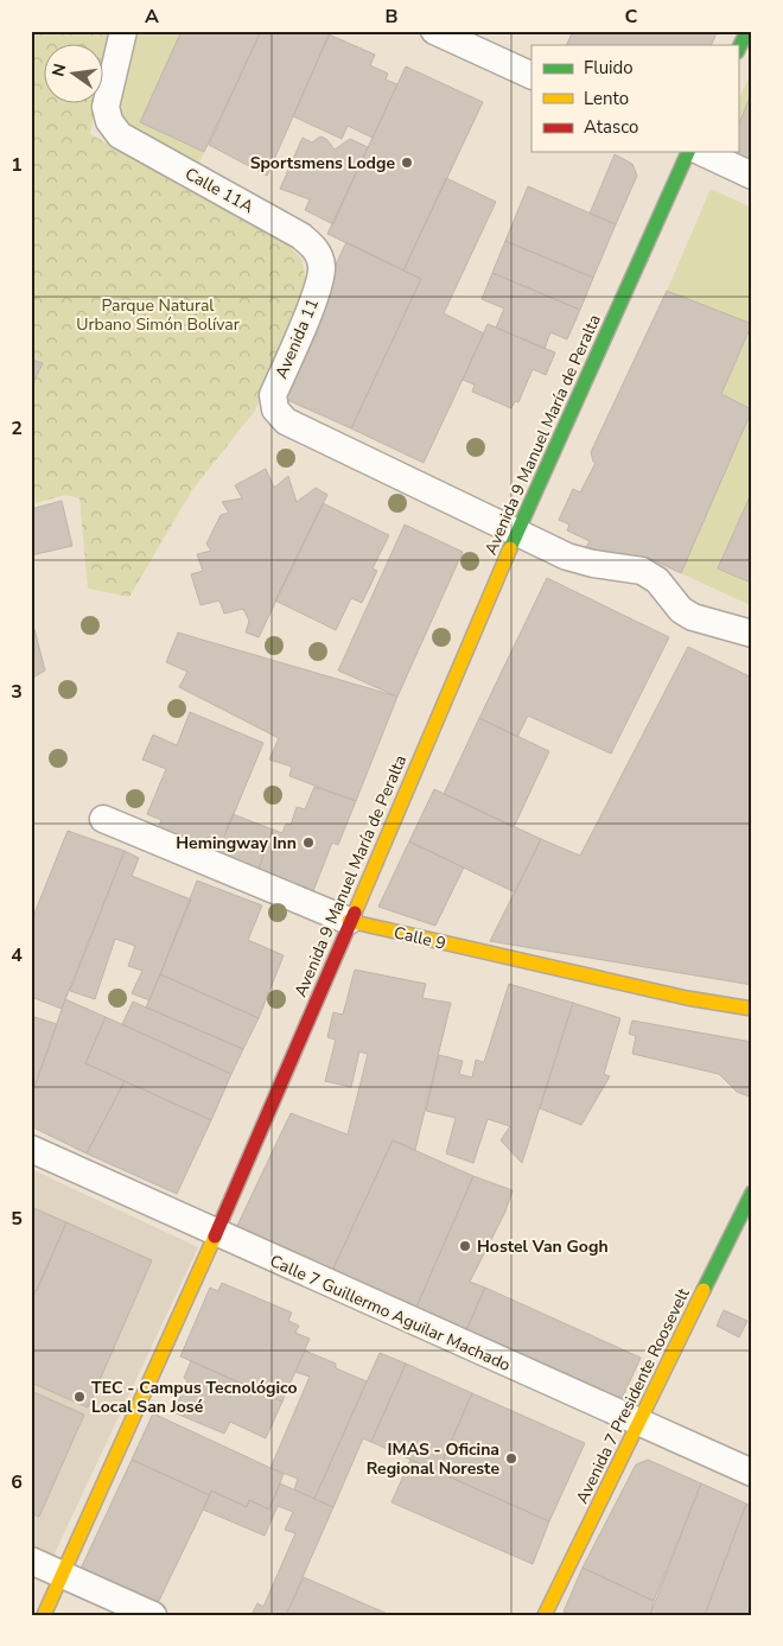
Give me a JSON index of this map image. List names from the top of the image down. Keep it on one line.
{"streets":{"street":["Calle 11A","Avenida 11","Avenida 9 Manuel María de Peralta","Calle 9","Calle 7 Guillermo Aguilar Machado","Avenida 7 Presidente Roosevelt"]},"crossings":[["Calle 11A","Avenida 11"],["Avenida 11","Avenida 9 Manuel María de Peralta"],["Avenida 9 Manuel María de Peralta","Calle 9"],["Avenida 9 Manuel María de Peralta","Calle 7 Guillermo Aguilar Machado"],["Calle 7 Guillermo Aguilar Machado","Avenida 7 Presidente Roosevelt"]],"parks":["Parque Natural Urbano Simón Bolívar"],"places":["Sportsmens Lodge","Hemingway Inn","Hostel Van Gogh","TEC - Campus Tecnológico Local San José","IMAS - Oficina Regional Noreste"],"legend":["Fluido","Lento","Atasco"],"north":"left","grid":{"columns":["A","B","C"],"rows":["1","2","3","4","5","6"]}}
